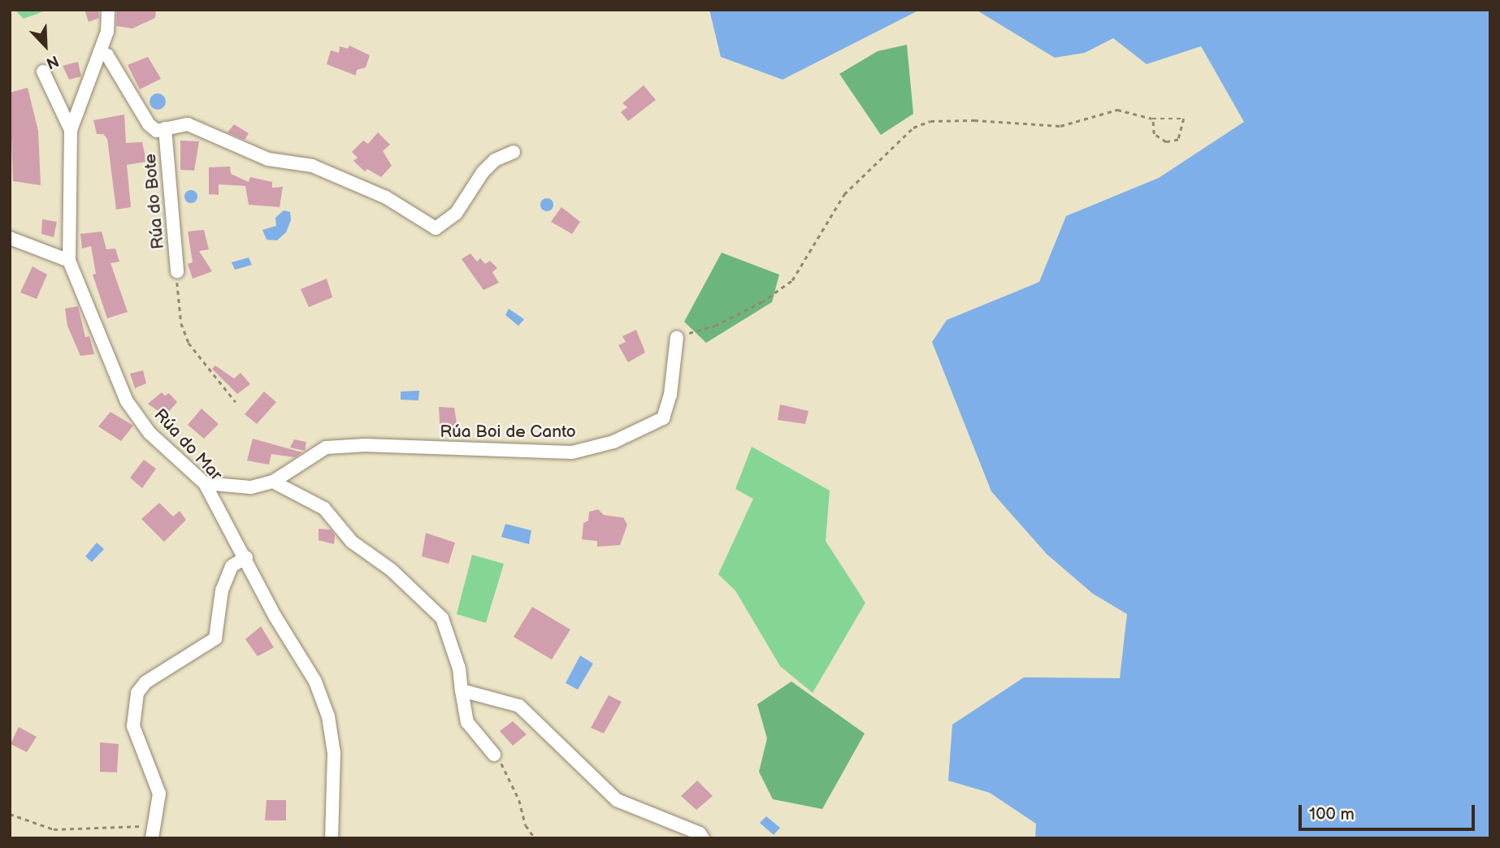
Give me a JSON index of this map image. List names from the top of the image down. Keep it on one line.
{"streets":{"street":["Rúa do Bote","Rúa Boi de Canto","Rúa do Mar"]},"scale_bar":"100 m","north":"bottom right"}
